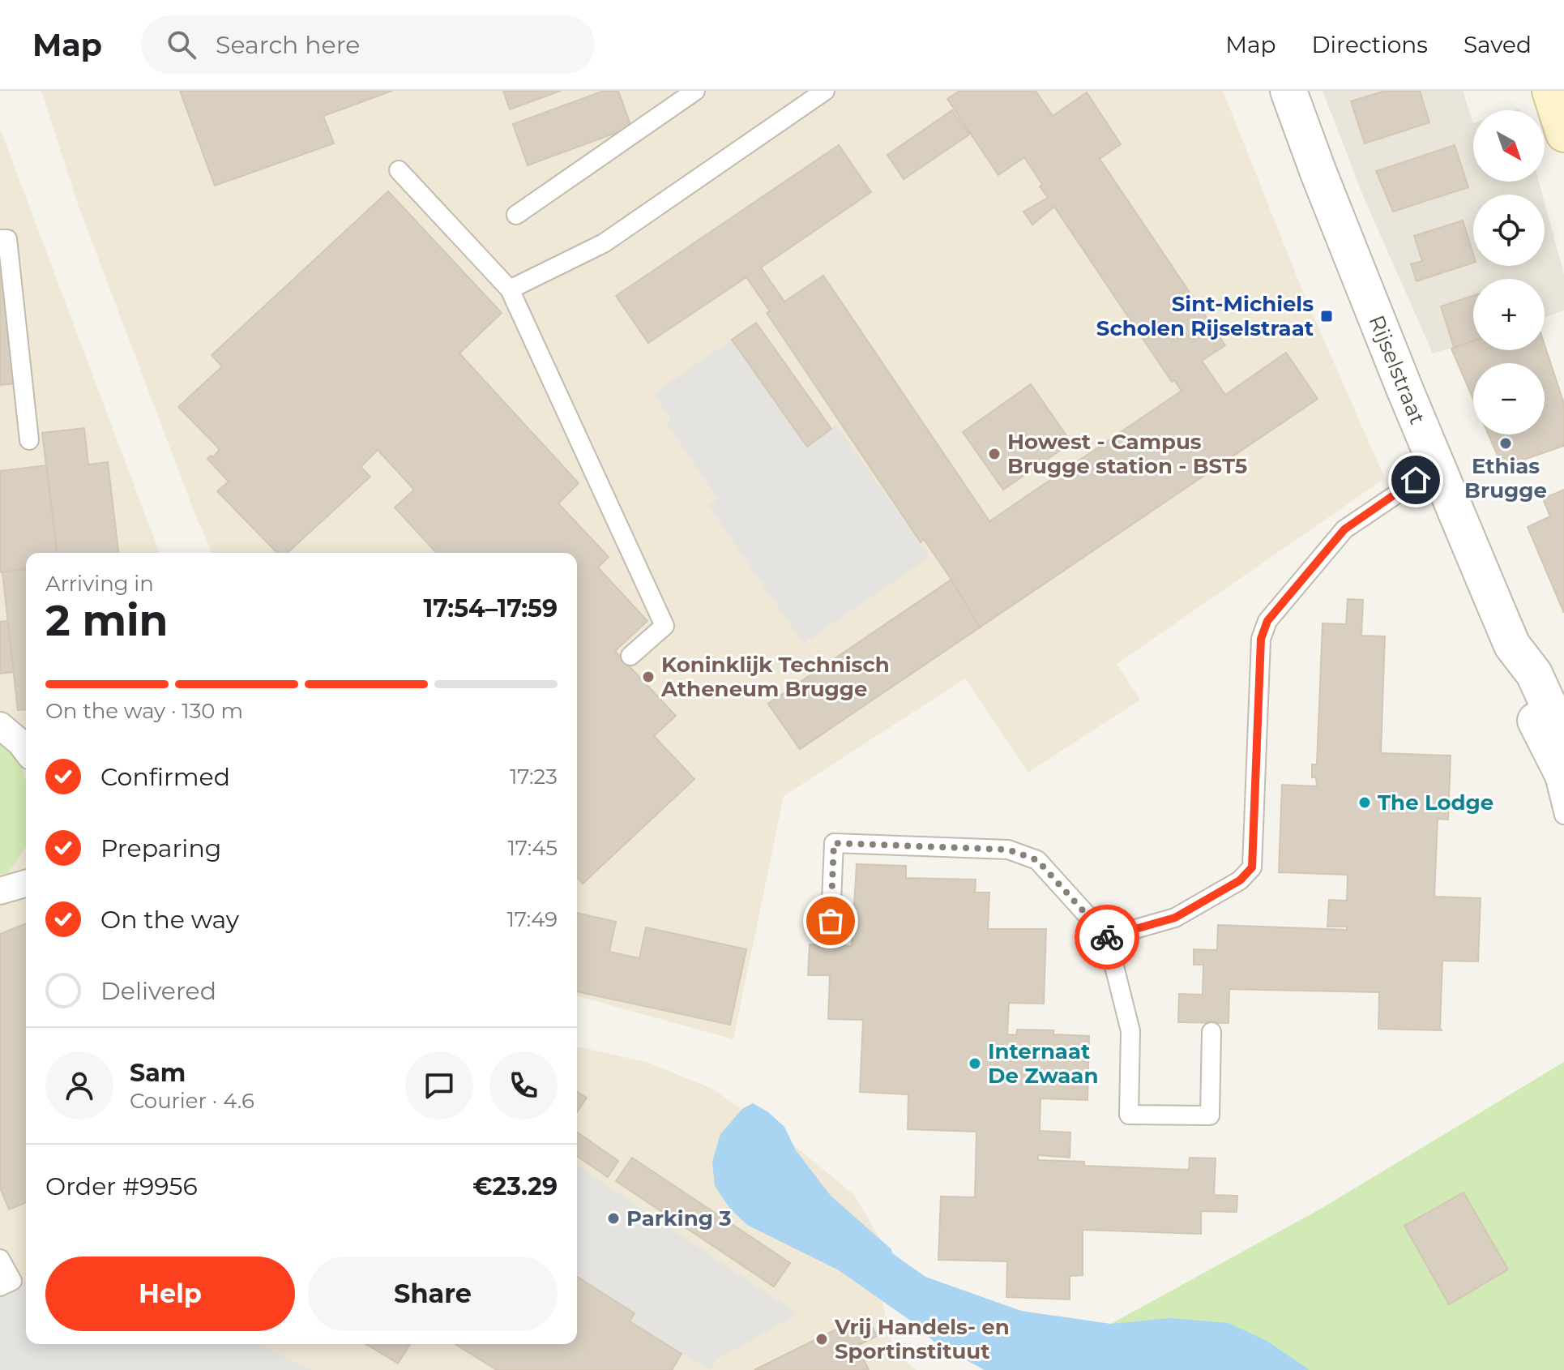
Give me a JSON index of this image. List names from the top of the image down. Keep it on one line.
{"streets":{"street":["Rijselstraat"]},"places":{"transit":["Sint-Michiels Scholen Rijselstraat"],"other":["Ethias Brugge","Howest - Campus Brugge station - BST5","Koninklijk Technisch Atheneum Brugge","The Lodge","Internaat De Zwaan","Parking 3","Vrij Handels- en Sportinstituut"]},"north":"bottom right","page":{"header":"Map","search":"Search here","nav":["Map","Directions","Saved"],"map_buttons":["+","−"],"heading":["2 min","Arriving in","17:54–17:59"],"panel":["Sam","Courier · 4.6","Order #9956","€23.29"],"bar":"On the way · 130 m","list":[["Confirmed","17:23"],["Preparing","17:45"],["On the way","17:49"],"Delivered"],"buttons":["Help","Share"]}}
